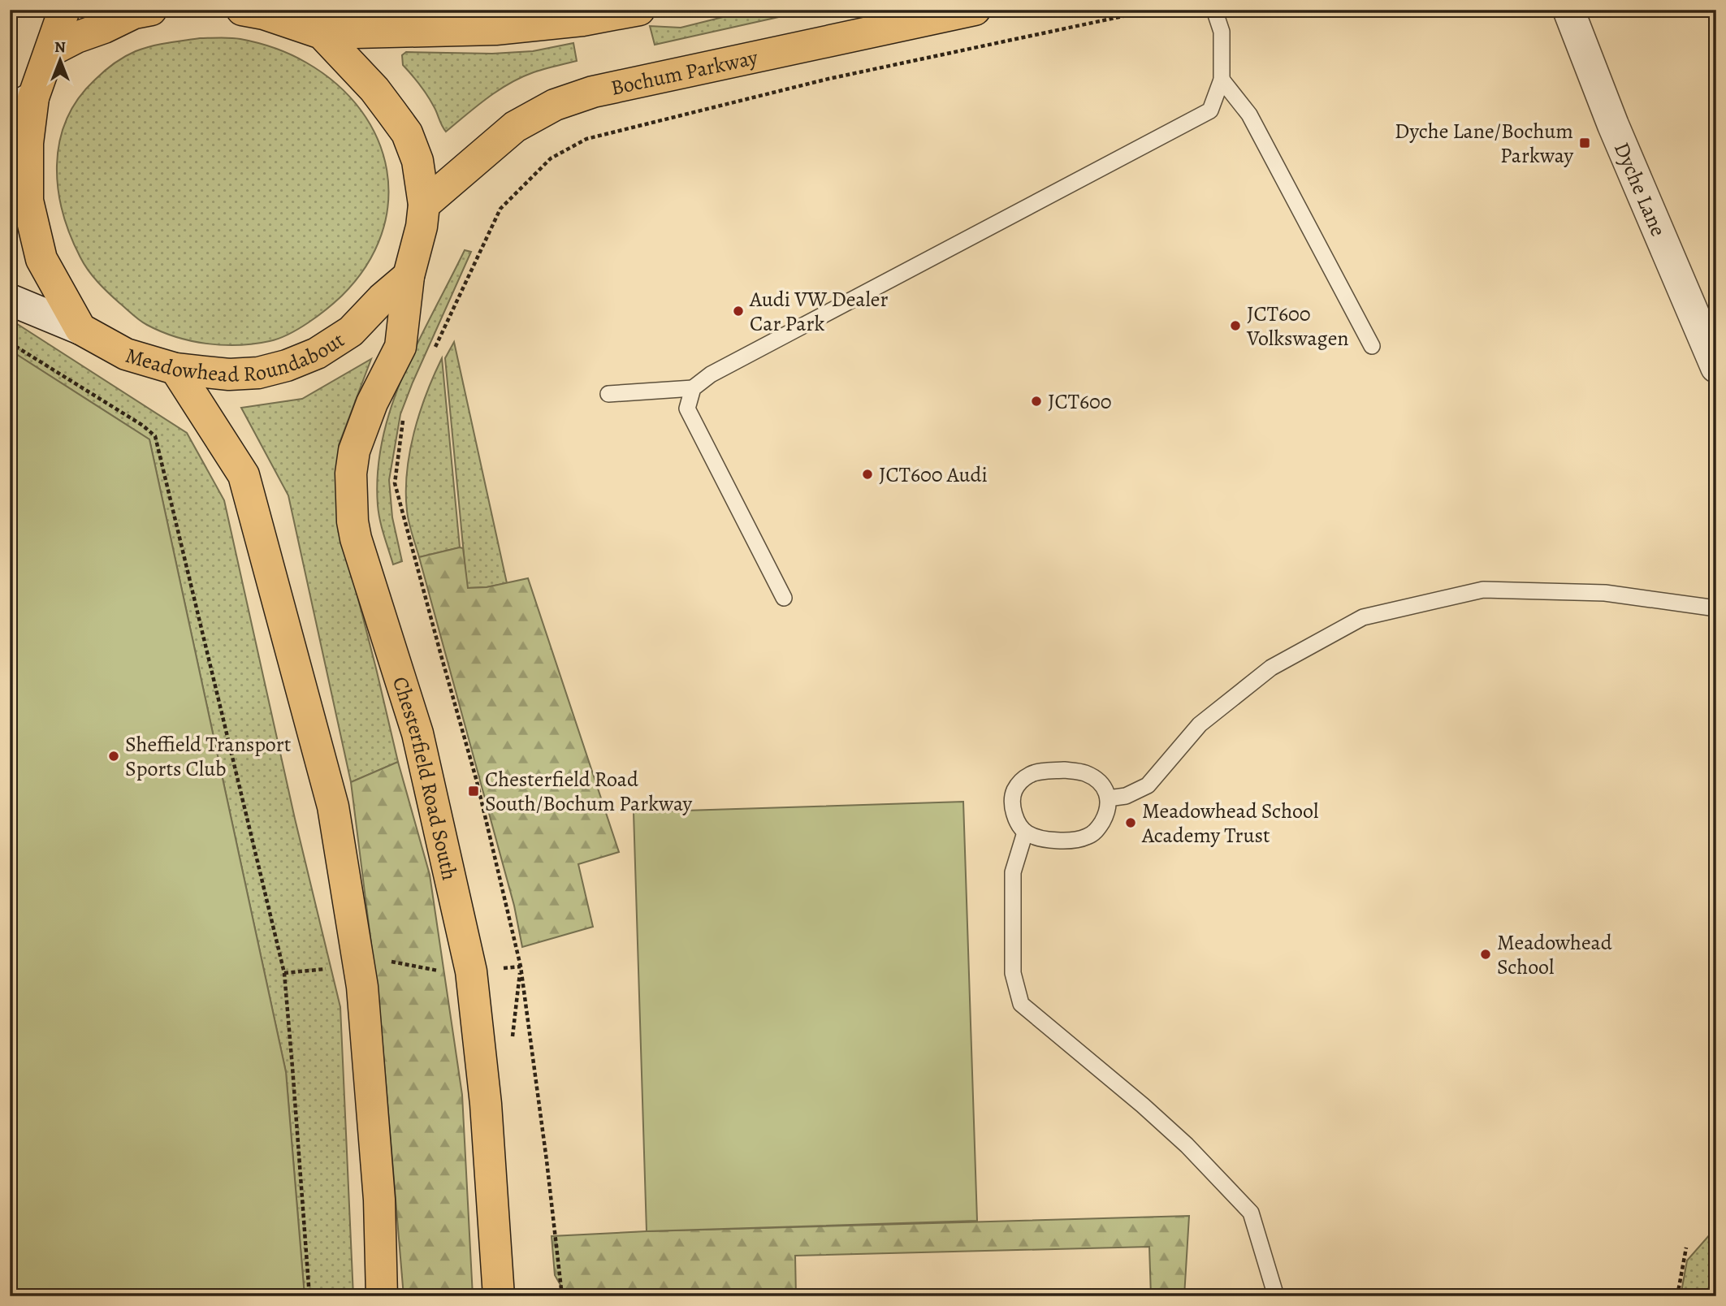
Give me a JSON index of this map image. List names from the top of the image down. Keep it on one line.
{"streets":{"highway":["Bochum Parkway","Meadowhead Roundabout","Chesterfield Road South"],"street":["Dyche Lane"]},"crossings":[["Meadowhead Roundabout","Chesterfield Road South"]],"places":{"transit":["Dyche Lane/Bochum Parkway","Chesterfield Road South/Bochum Parkway"],"other":["Audi VW Dealer Car Park","JCT600 Volkswagen","JCT600","JCT600 Audi","Sheffield Transport Sports Club","Meadowhead School Academy Trust","Meadowhead School"]},"north":"top"}
